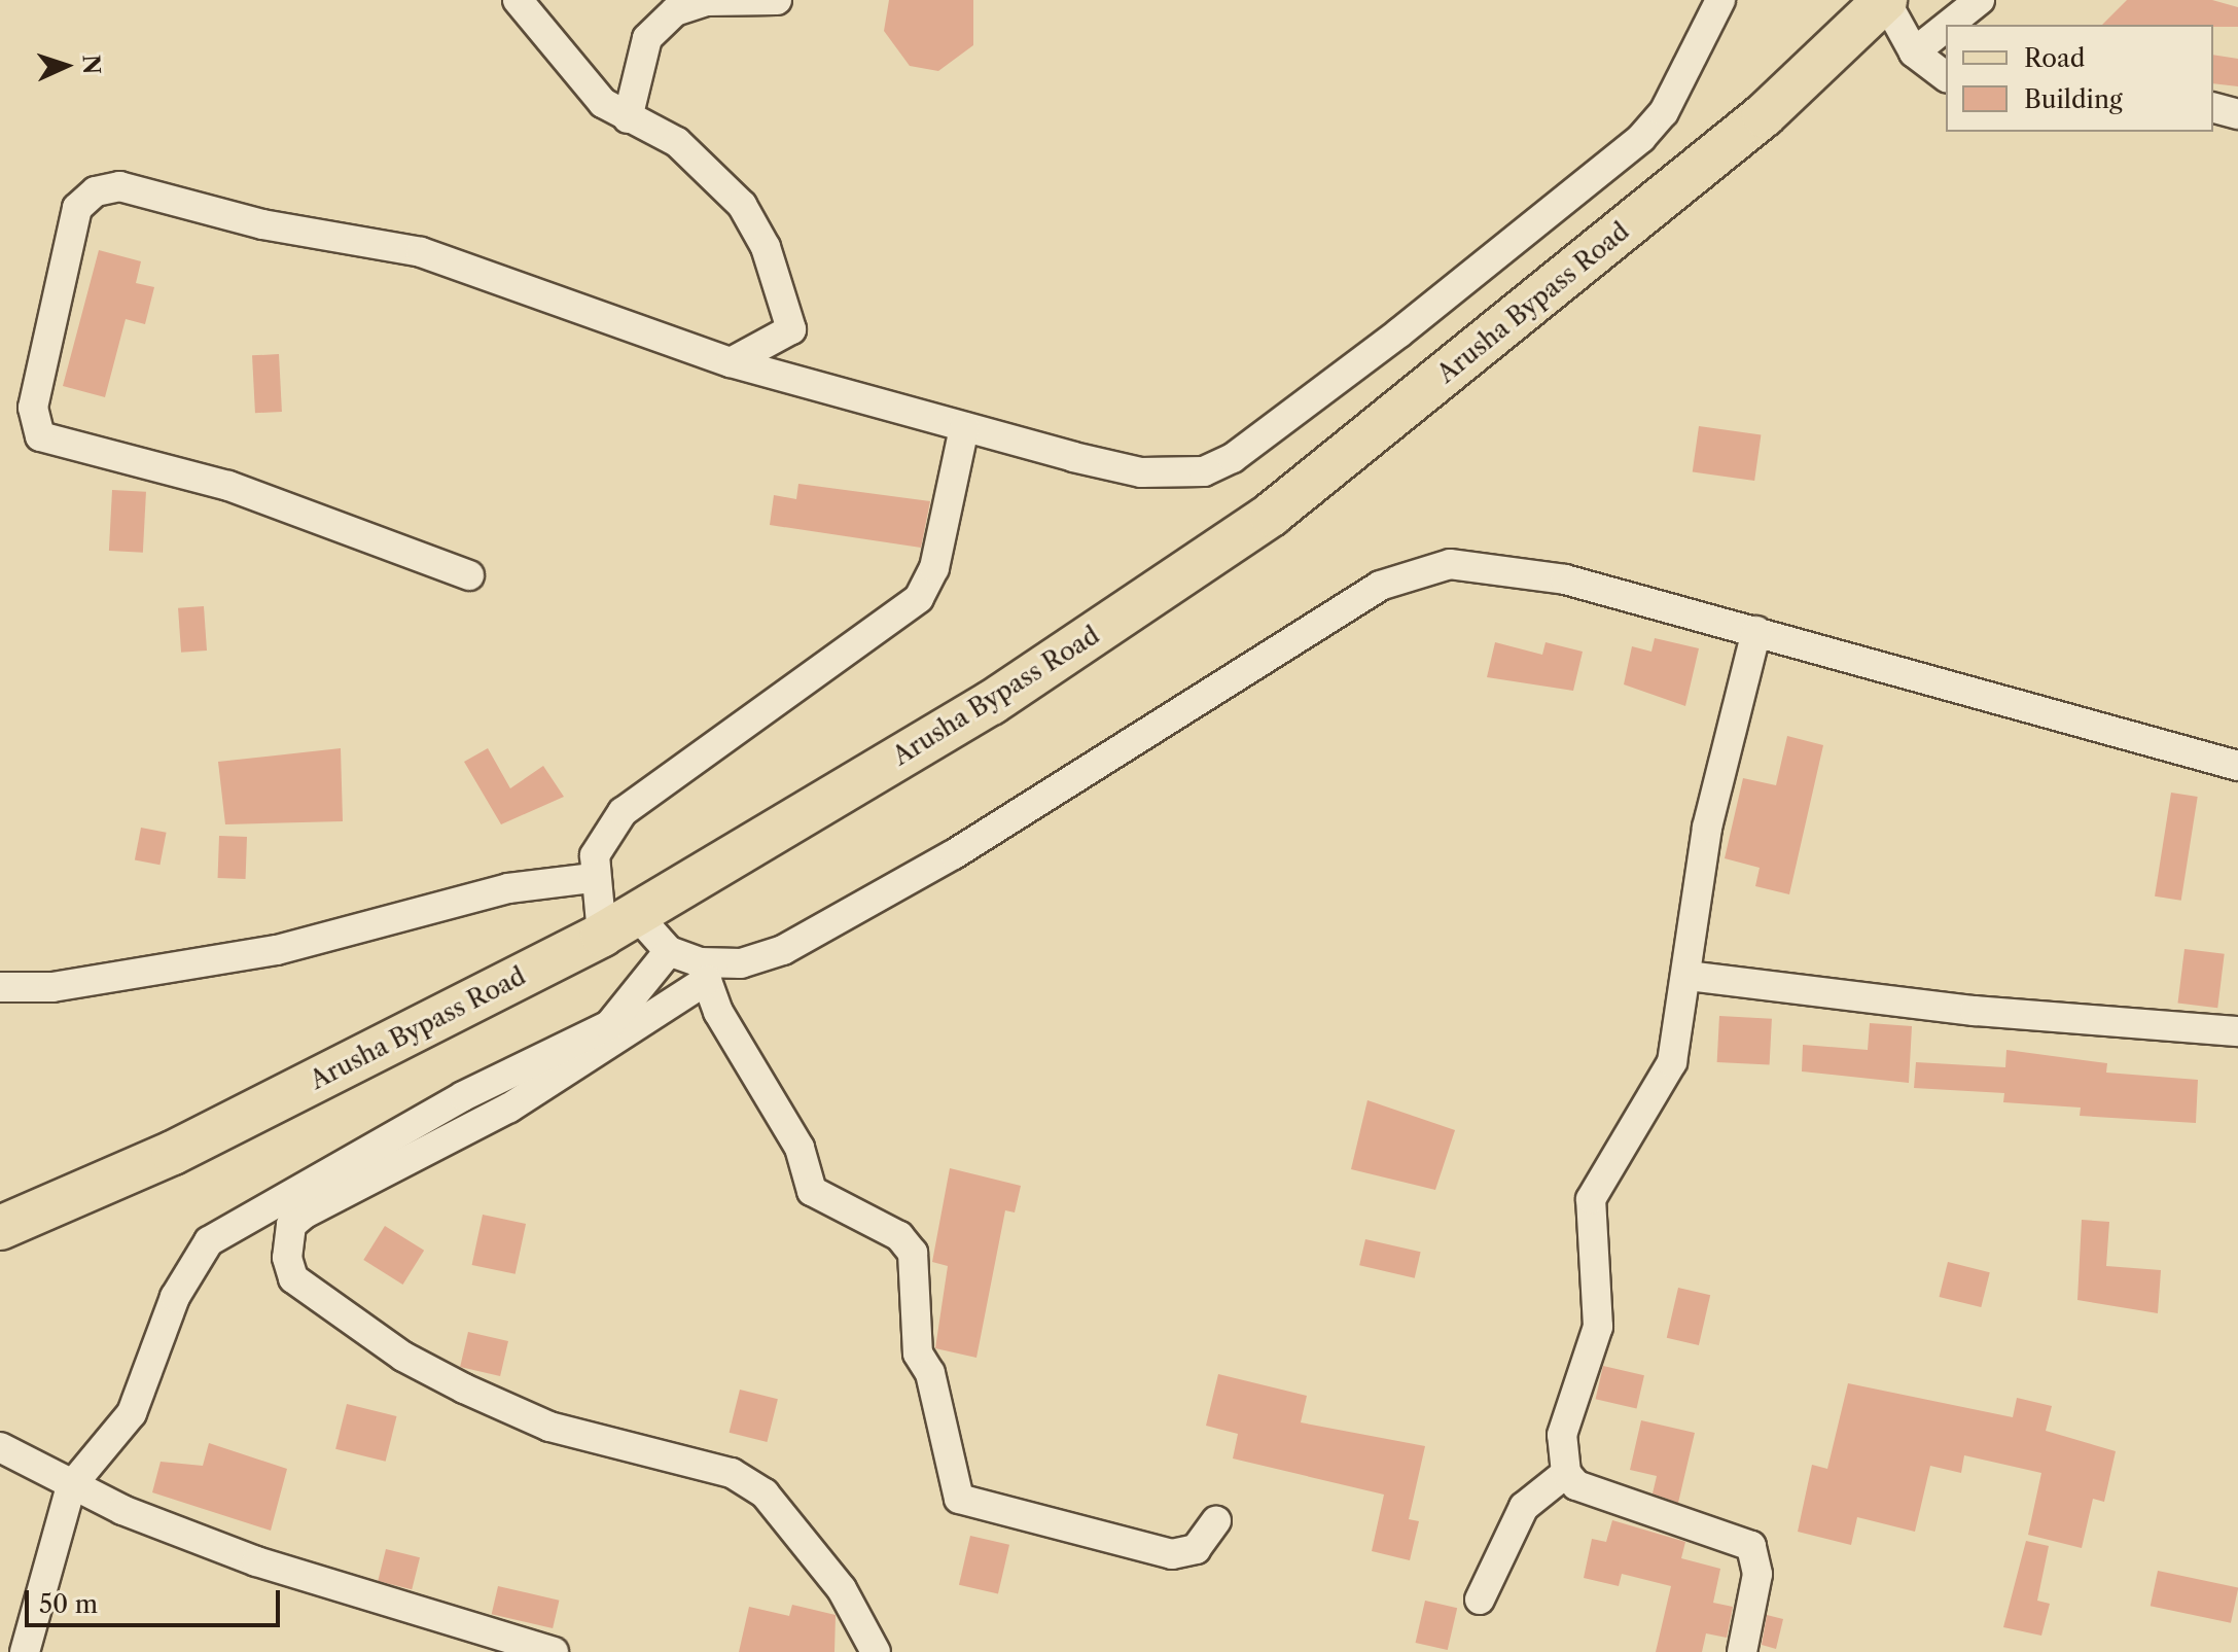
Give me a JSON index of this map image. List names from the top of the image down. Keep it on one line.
{"streets":{"main road":["Arusha Bypass Road"]},"legend":["Road","Building"],"scale_bar":"50 m","north":"right"}
